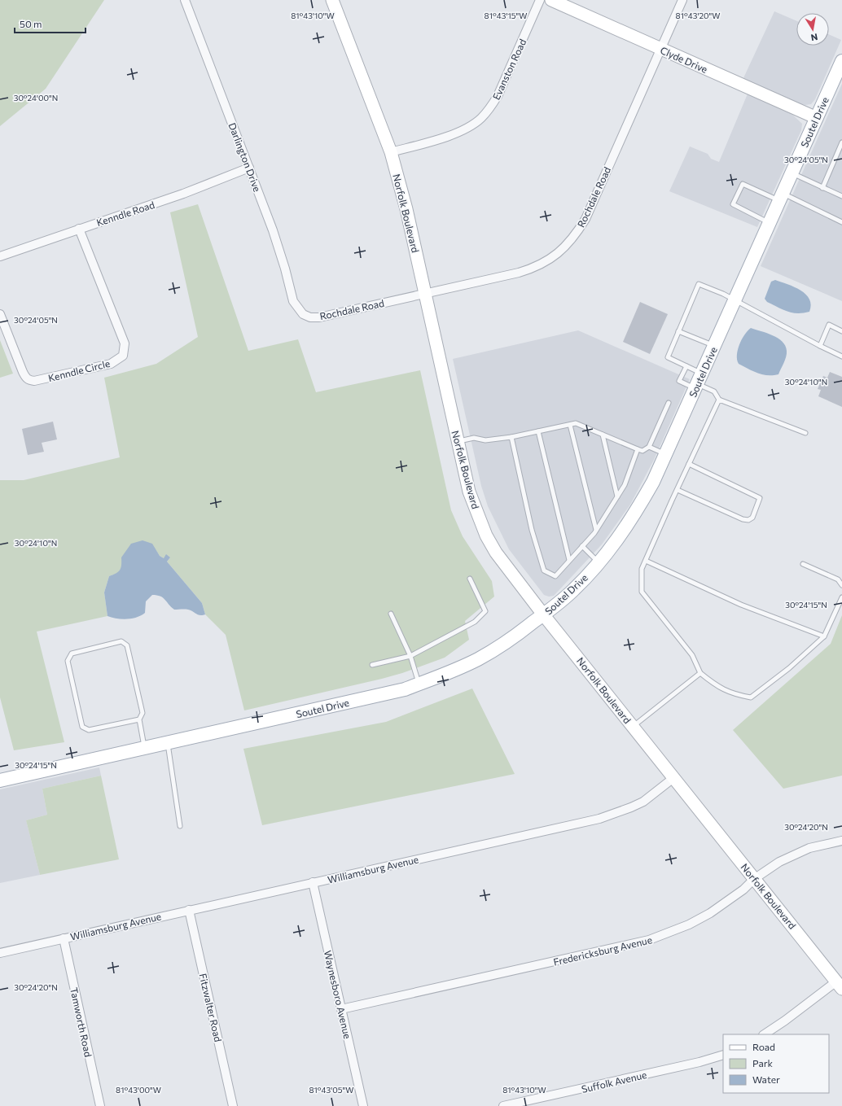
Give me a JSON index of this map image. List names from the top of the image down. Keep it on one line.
{"streets":{"main road":["Soutel Drive"],"street":["Clyde Drive","Evanston Road","Darlington Drive","Rochdale Road","Kenndle Road","Norfolk Boulevard","Kenndle Circle","Williamsburg Avenue","Fredericksburg Avenue","Waynesboro Avenue","Fitzwalter Road","Tamworth Road","Suffolk Avenue"]},"crossings":[["Clyde Drive","Soutel Drive"],["Clyde Drive","Rochdale Road"],["Evanston Road","Norfolk Boulevard"],["Soutel Drive","Norfolk Boulevard"],["Darlington Drive","Rochdale Road"],["Darlington Drive","Kenndle Road"],["Rochdale Road","Norfolk Boulevard"],["Kenndle Road","Kenndle Circle"],["Norfolk Boulevard","Williamsburg Avenue"],["Norfolk Boulevard","Fredericksburg Avenue"],["Williamsburg Avenue","Waynesboro Avenue"],["Williamsburg Avenue","Fitzwalter Road"],["Williamsburg Avenue","Tamworth Road"],["Fredericksburg Avenue","Waynesboro Avenue"]],"legend":["Road","Park","Water"],"scale_bar":"50 m","north":"bottom","coordinates":["81°43'10\"W","81°43'15\"W","81°43'20\"W","30°24'00\"N","30°24'05\"N","30°24'10\"N","30°24'15\"N","30°24'20\"N","81°43'00\"W","81°43'05\"W"]}
